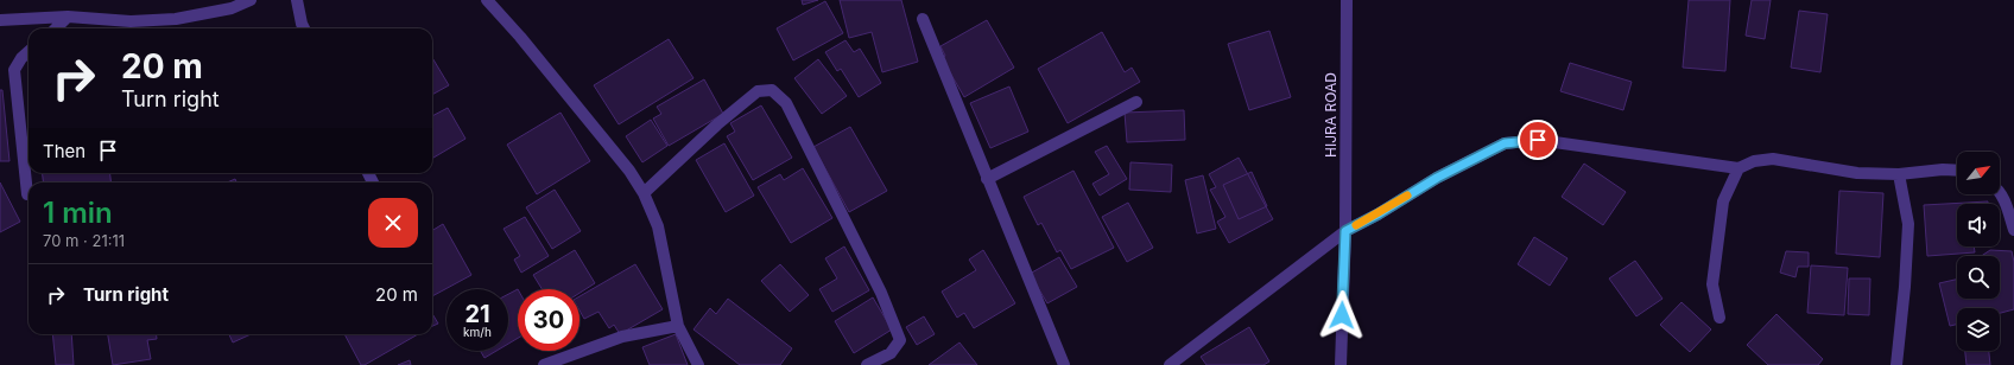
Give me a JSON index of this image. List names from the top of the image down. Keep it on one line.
{"streets":{"street":["HIJRA ROAD"]},"north":"top right","page":{"turn":["20 m","Turn right"],"then":"Then","heading":["1 min","70 m · 21:11"],"list":[{"name":"Turn right","value":"20 m"}],"speed":"21 km/h","limit":"30"}}
